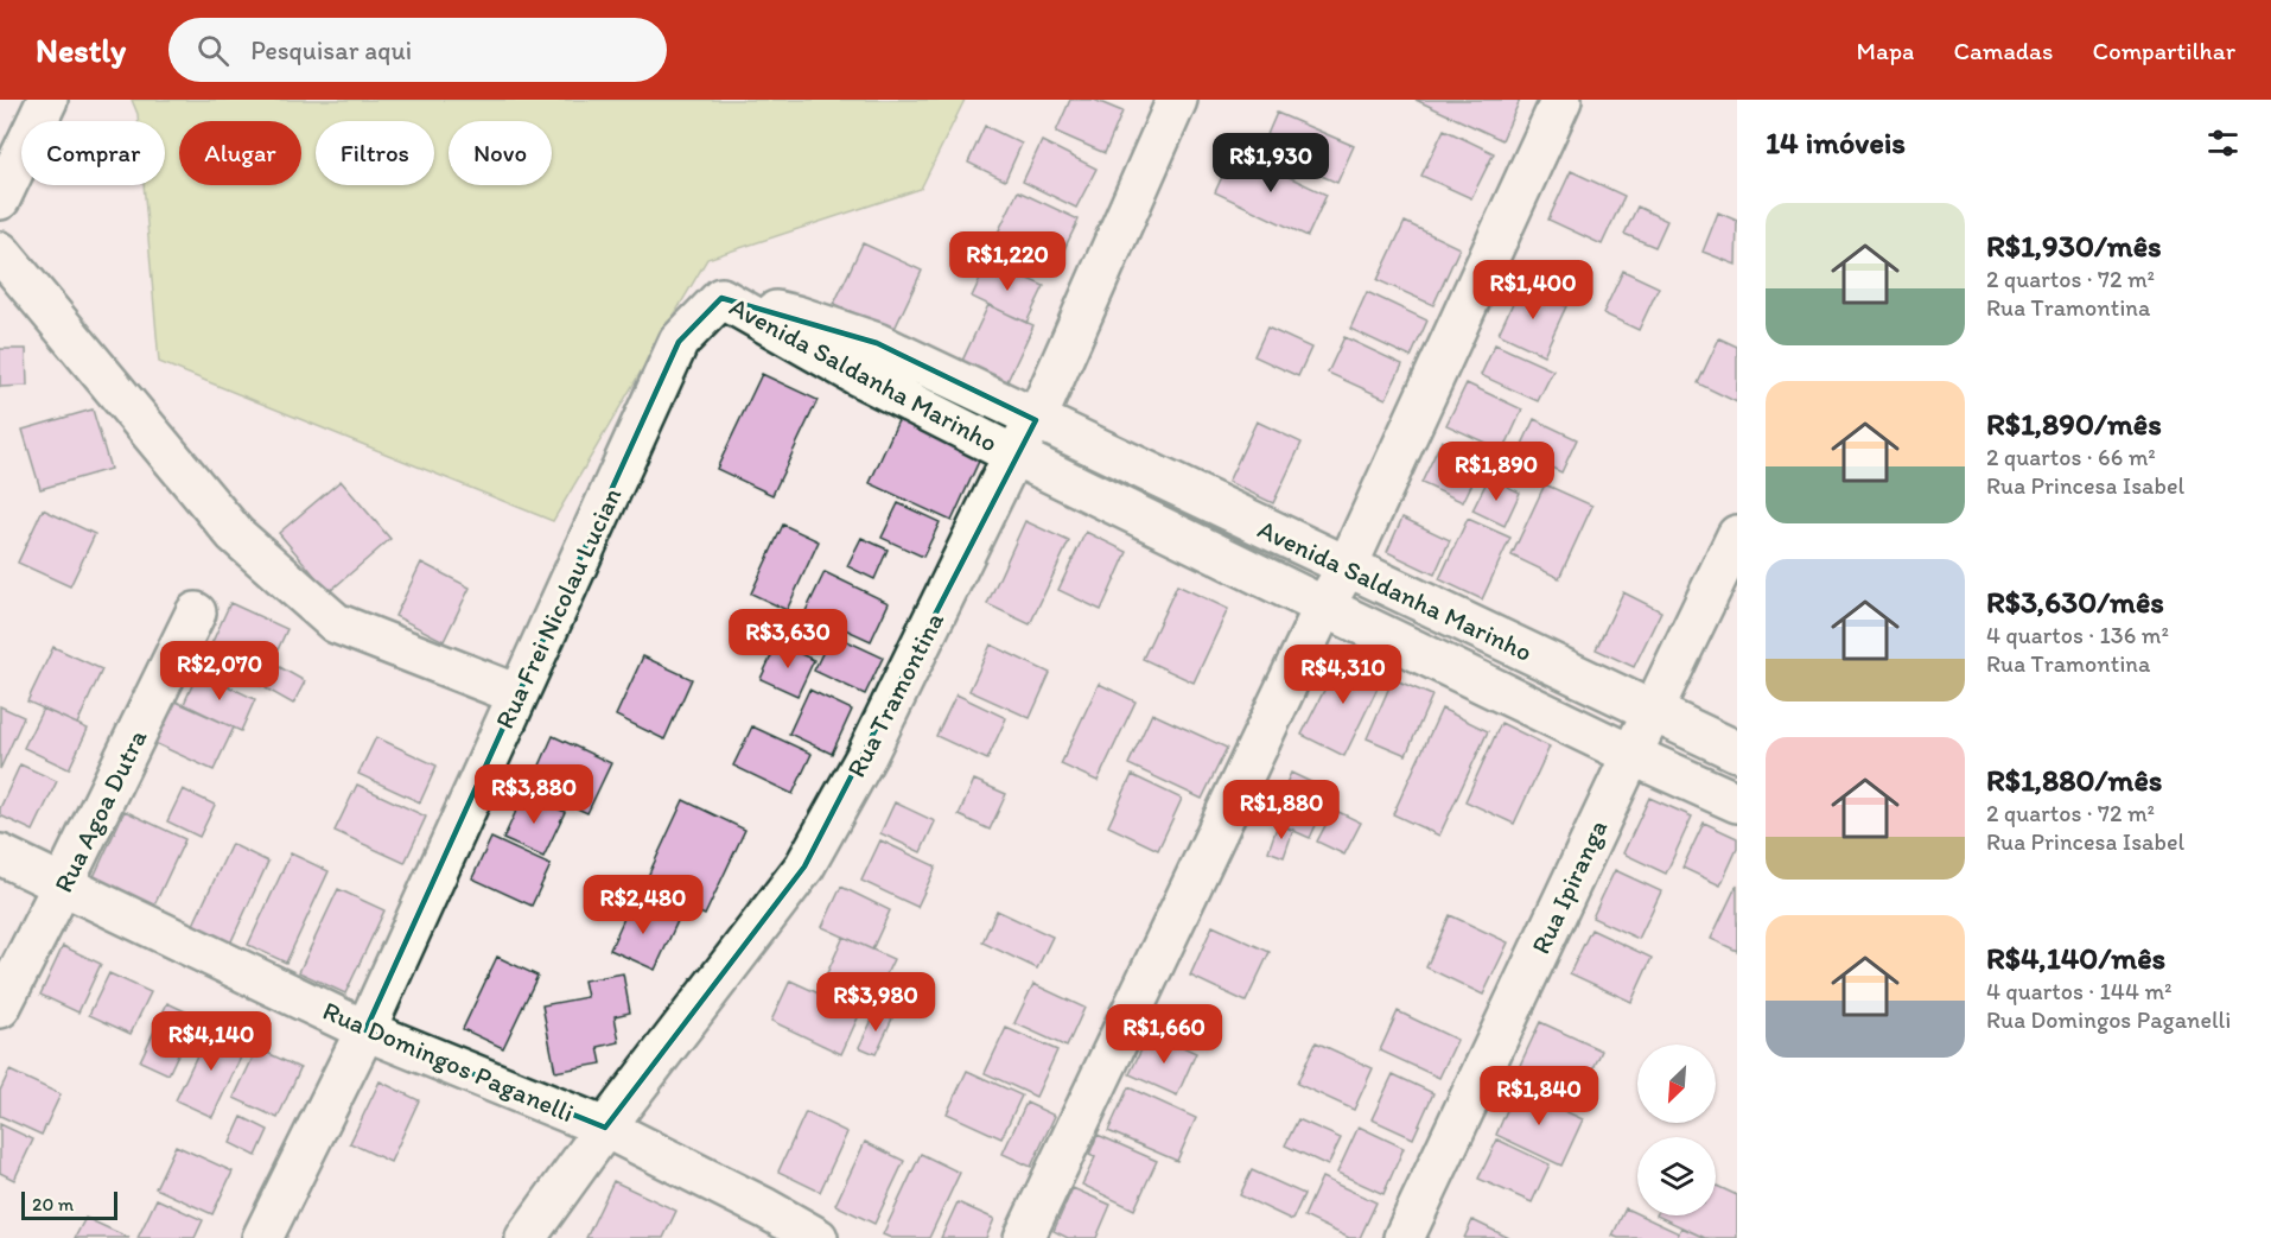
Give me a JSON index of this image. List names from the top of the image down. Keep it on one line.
{"streets":{"street":["Avenida Saldanha Marinho","Rua Frei Nicolau Lucian","Rua Tramontina","Rua Agoa Dutra","Rua Ipiranga","Rua Domingos Paganelli"]},"crossings":[["Avenida Saldanha Marinho","Rua Frei Nicolau Lucian"],["Avenida Saldanha Marinho","Rua Tramontina"],["Avenida Saldanha Marinho","Rua Ipiranga"],["Rua Frei Nicolau Lucian","Rua Domingos Paganelli"],["Rua Tramontina","Rua Domingos Paganelli"],["Rua Agoa Dutra","Rua Domingos Paganelli"]],"scale_bar":"20 m","north":"bottom left","page":{"header":"Nestly","search":"Pesquisar aqui","nav":["Mapa","Camadas","Compartilhar"],"heading":"14 imóveis","chip":["Comprar","Alugar","Filtros","Novo"],"price":["R$1,930","R$1,220","R$1,400","R$1,890","R$3,630","R$2,070","R$4,310","R$3,880","R$1,880","R$2,480","R$3,980","R$1,660","R$4,140","R$1,840"],"list":[{"name":"R$1,930/mês","note":"2 quartos · 72 m² · Rua Tramontina"},{"name":"R$1,890/mês","note":"2 quartos · 66 m² · Rua Princesa Isabel"},{"name":"R$3,630/mês","note":"4 quartos · 136 m² · Rua Tramontina"},{"name":"R$1,880/mês","note":"2 quartos · 72 m² · Rua Princesa Isabel"},{"name":"R$4,140/mês","note":"4 quartos · 144 m² · Rua Domingos Paganelli"}],"scale":"20 m"}}
